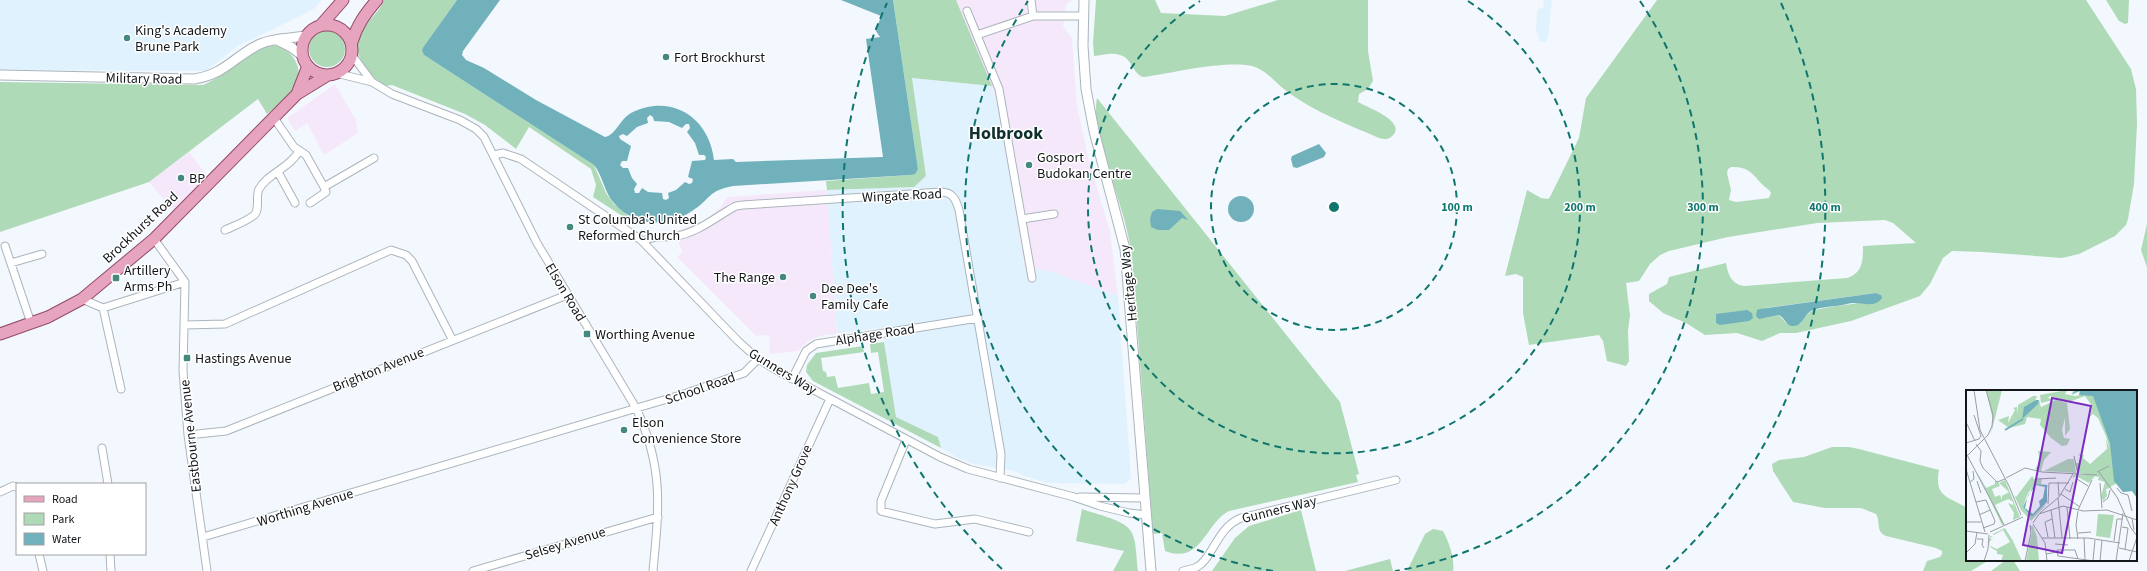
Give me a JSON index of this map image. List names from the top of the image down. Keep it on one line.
{"streets":{"main road":["Brockhurst Road"],"street":["Military Road","Wingate Road","Heritage Way","Elson Road","Alphage Road","Brighton Avenue","Gunners Way","School Road","Eastbourne Avenue","Anthony Grove","Worthing Avenue","Selsey Avenue"]},"crossings":[["Military Road","Brockhurst Road"],["Military Road","Elson Road"],["Wingate Road","Alphage Road"],["Wingate Road","Gunners Way"],["Brockhurst Road","Elson Road"],["Heritage Way","Gunners Way"],["Elson Road","Brighton Avenue"],["Elson Road","Gunners Way"],["Elson Road","School Road"],["Elson Road","Worthing Avenue"],["Elson Road","Selsey Avenue"],["Alphage Road","Gunners Way"],["Brighton Avenue","Eastbourne Avenue"],["Gunners Way","School Road"],["Gunners Way","Anthony Grove"],["School Road","Worthing Avenue"],["Eastbourne Avenue","Worthing Avenue"]],"districts":["Holbrook"],"places":{"other":["King's Academy Brune Park","Fort Brockhurst","Gosport Budokan Centre","BP","St Columba's United Reformed Church","The Range","Dee Dee's Family Cafe","Elson Convenience Store"],"transit":["Artillery Arms Ph","Worthing Avenue","Hastings Avenue"]},"legend":["Road","Park","Water"],"rings":["100 m","200 m","300 m","400 m"]}
